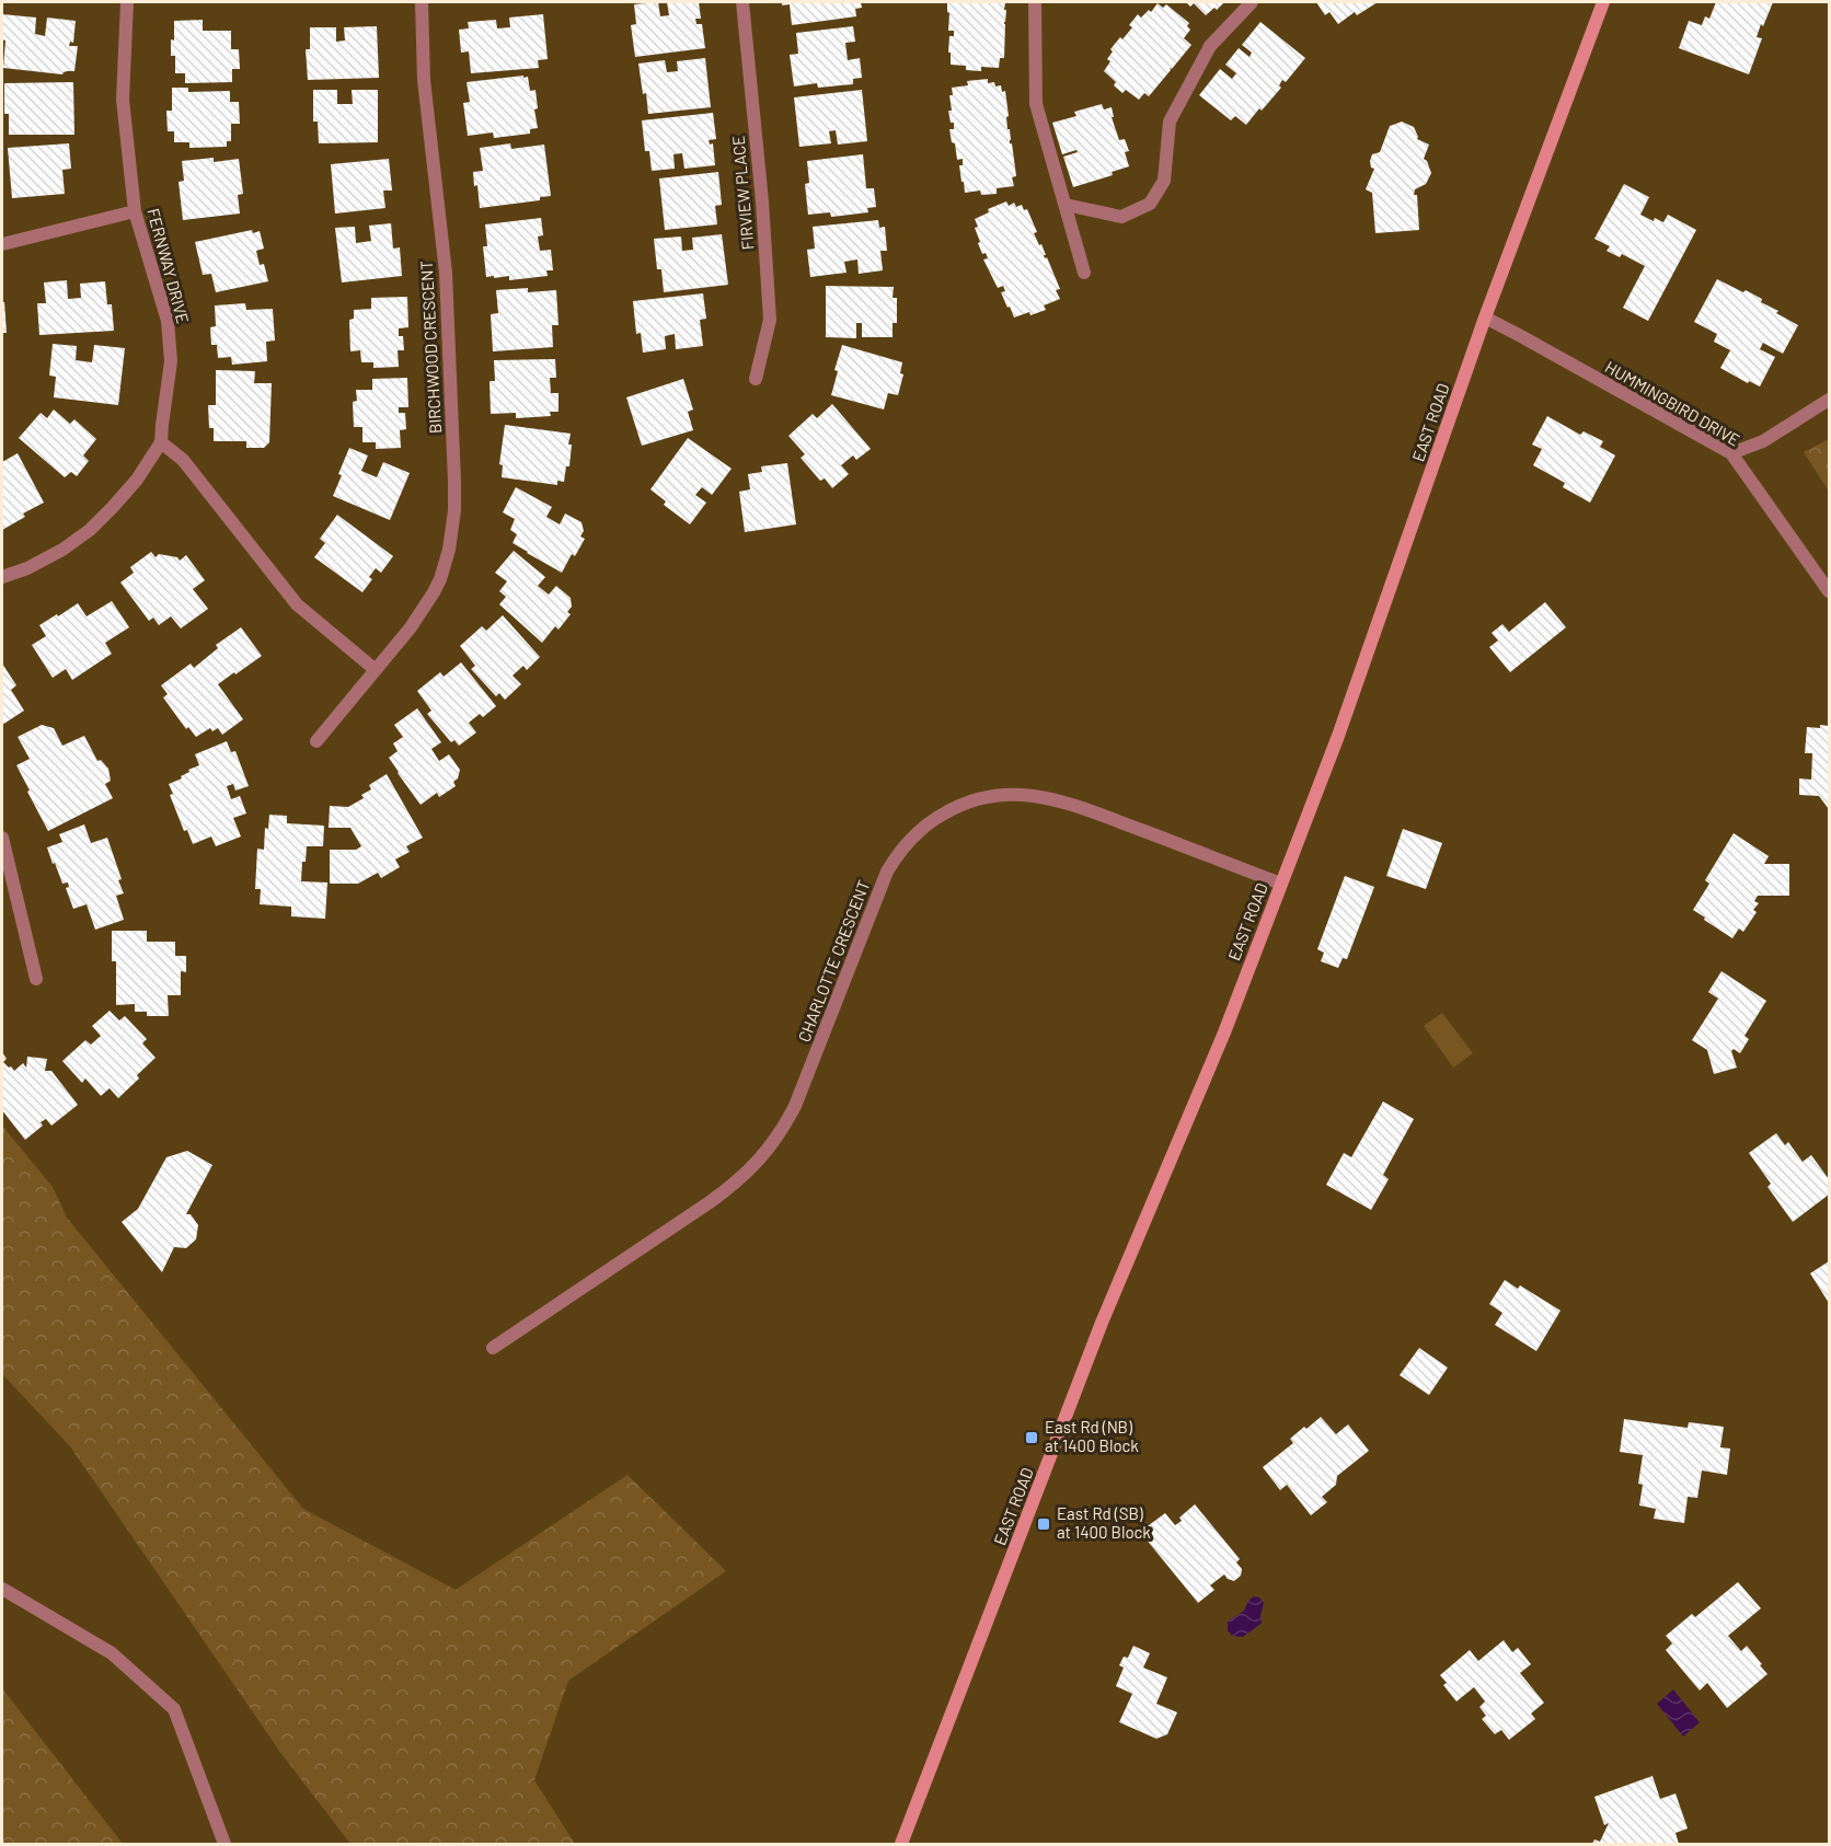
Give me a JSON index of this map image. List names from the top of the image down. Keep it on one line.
{"streets":{"main road":["EAST ROAD"],"street":["FIRVIEW PLACE","FERNWAY DRIVE","BIRCHWOOD CRESCENT","HUMMINGBIRD DRIVE","CHARLOTTE CRESCENT"]},"crossings":[["HUMMINGBIRD DRIVE","EAST ROAD"],["EAST ROAD","CHARLOTTE CRESCENT"]],"places":{"transit":["East Rd (NB) at 1400 Block","East Rd (SB) at 1400 Block"]}}
